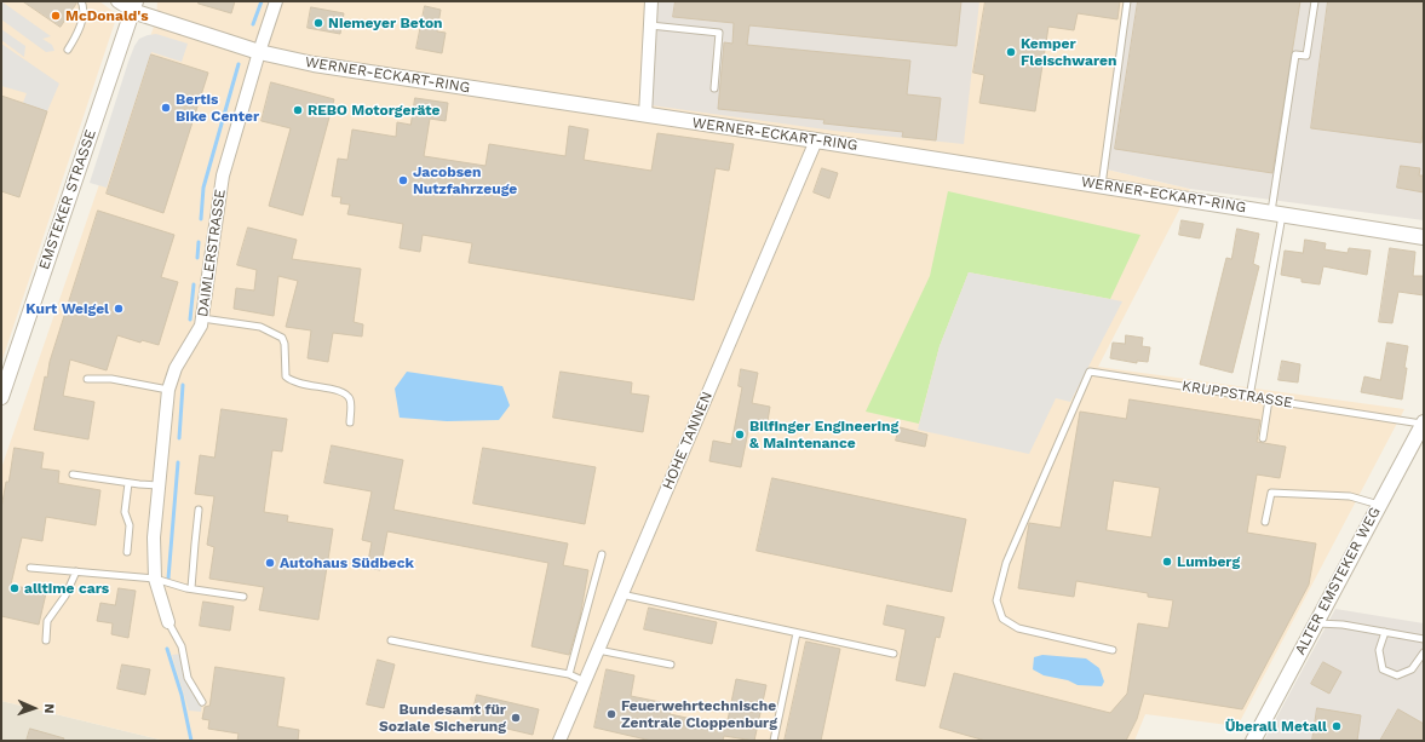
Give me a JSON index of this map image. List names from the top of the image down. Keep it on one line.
{"streets":{"street":["WERNER-ECKART-RING","EMSTEKER STRASSE","DAIMLERSTRASSE","HOHE TANNEN","ALTER EMSTEKER WEG"],"lane":["KRUPPSTRASSE"]},"crossings":[["WERNER-ECKART-RING","EMSTEKER STRASSE"],["WERNER-ECKART-RING","DAIMLERSTRASSE"],["WERNER-ECKART-RING","HOHE TANNEN"],["KRUPPSTRASSE","ALTER EMSTEKER WEG"]],"places":["McDonald's","Niemeyer Beton","Kemper Fleischwaren","Bertis Bike Center","REBO Motorgeräte","Jacobsen Nutzfahrzeuge","Kurt Weigel","Bilfinger Engineering & Maintenance","Lumberg","Autohaus Südbeck","alltime cars","Feuerwehrtechnische Zentrale Cloppenburg","Bundesamt für Soziale Sicherung","Überall Metall"],"north":"right"}
